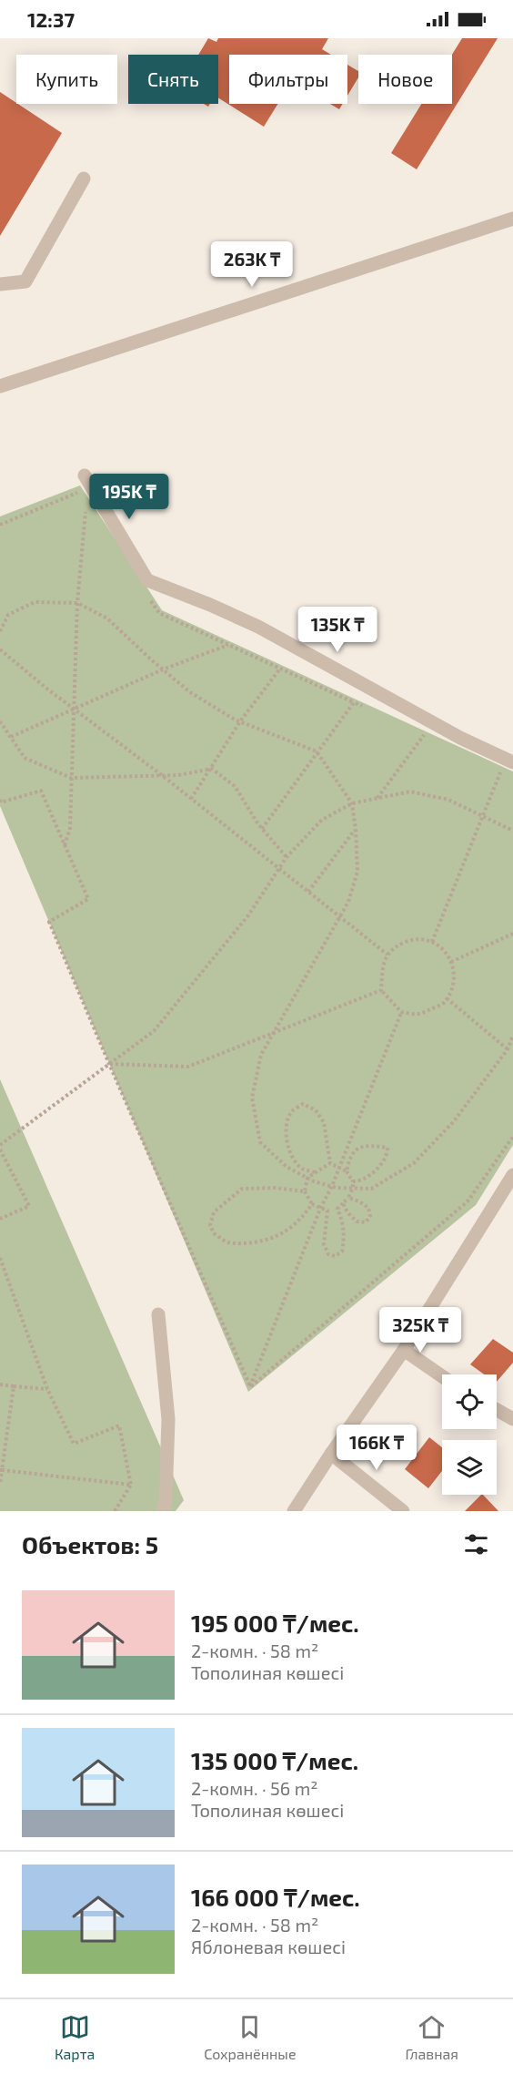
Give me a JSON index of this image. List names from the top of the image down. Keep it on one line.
{"page":{"status":"12:37","chip":["Купить","Снять","Фильтры","Новое"],"price":["263K ₸","195K ₸","135K ₸","325K ₸","166K ₸"],"heading":"Объектов: 5","list":[{"name":"195 000 ₸/мес.","note":"2-комн. · 58 m² · Тополиная көшесі"},{"name":"135 000 ₸/мес.","note":"2-комн. · 56 m² · Тополиная көшесі"},{"name":"166 000 ₸/мес.","note":"2-комн. · 58 m² · Яблоневая көшесі"}],"tabs":["Карта","Сохранённые","Главная"]}}
